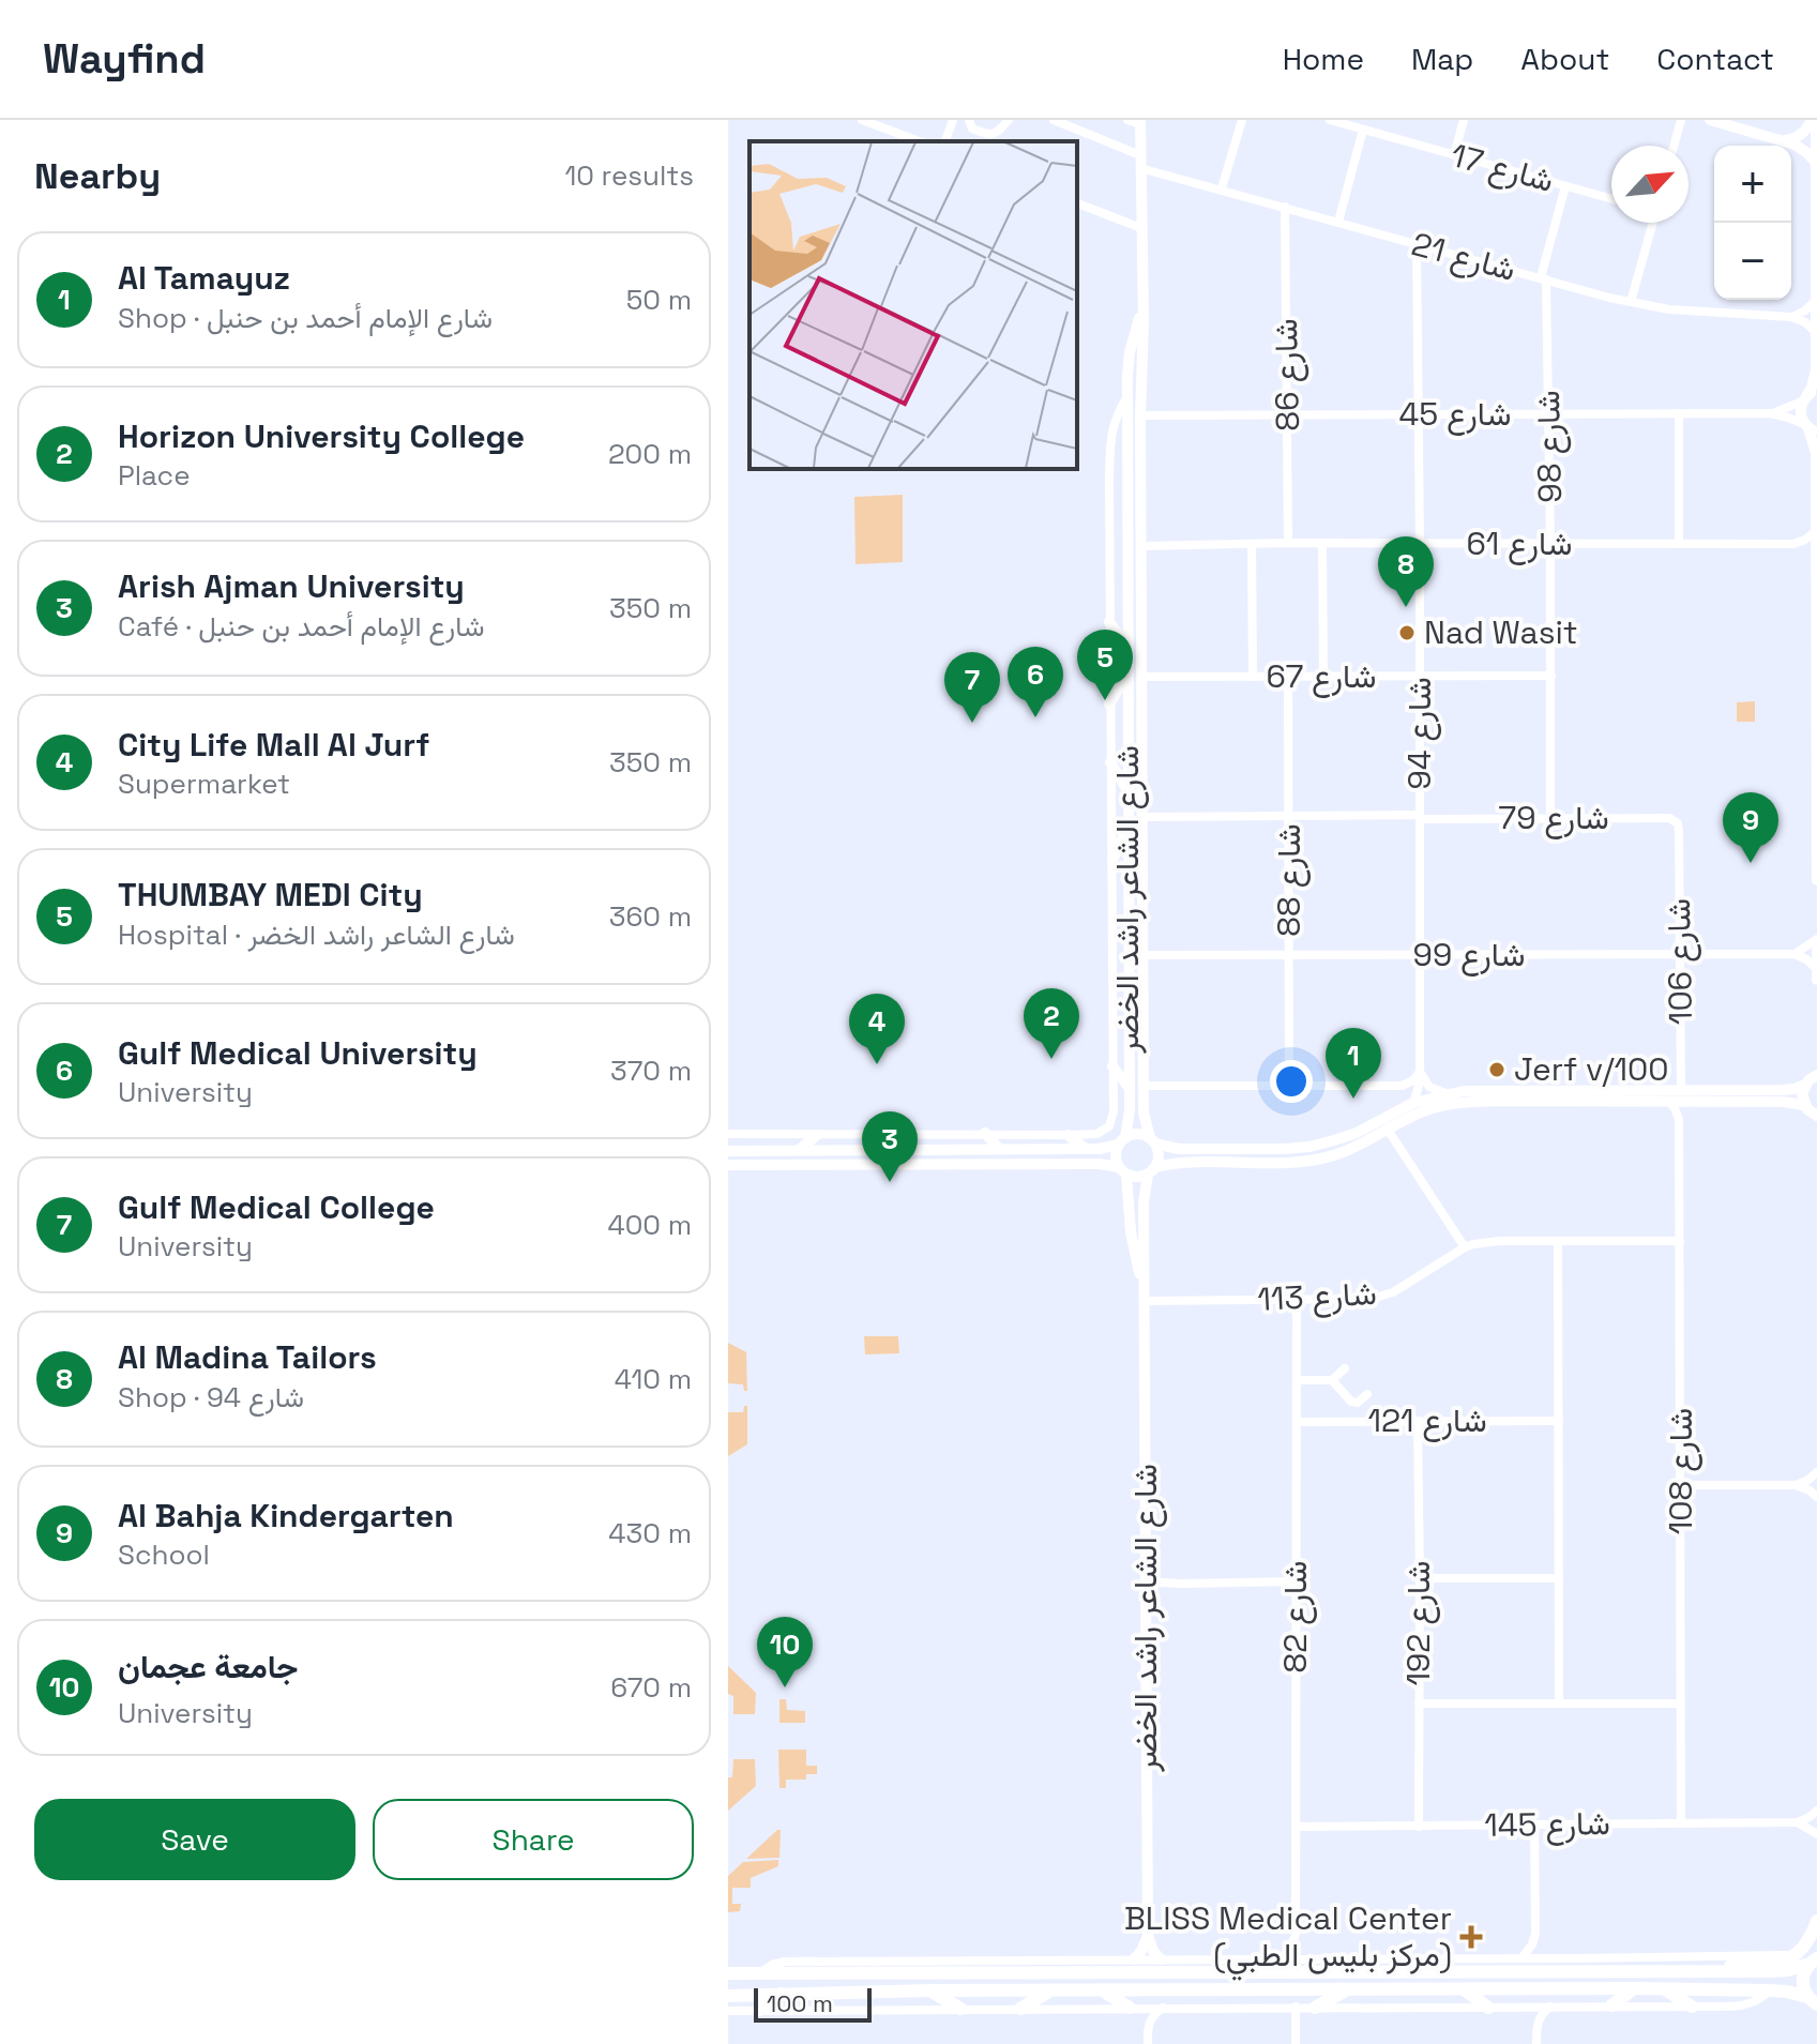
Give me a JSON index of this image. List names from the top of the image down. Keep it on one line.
{"streets":{"street":["شارع 17","شارع 21","شارع 86","شارع 45","شارع 98","شارع 61","شارع 67","شارع 94","شارع 79","شارع 88","شارع الشاعر راشد الخضر","شارع 99","شارع 106","شارع 113","شارع 121","شارع 108","شارع 82","شارع 192","شارع 145"]},"crossings":[["شارع 17","شارع 98"],["شارع 21","شارع 86"],["شارع 21","شارع 98"],["شارع 21","شارع 94"],["شارع 21","شارع الشاعر راشد الخضر"],["شارع 86","شارع 45"],["شارع 86","شارع 61"],["شارع 45","شارع 98"],["شارع 45","شارع 94"],["شارع 45","شارع الشاعر راشد الخضر"],["شارع 98","شارع 61"],["شارع 98","شارع 67"],["شارع 98","شارع 79"],["شارع 61","شارع 94"],["شارع 61","شارع الشاعر راشد الخضر"],["شارع 67","شارع 94"],["شارع 67","شارع 88"],["شارع 67","شارع الشاعر راشد الخضر"],["شارع 94","شارع 79"],["شارع 94","شارع 99"],["شارع 79","شارع 88"],["شارع 79","شارع الشاعر راشد الخضر"],["شارع 79","شارع 106"],["شارع 88","شارع 99"],["شارع الشاعر راشد الخضر","شارع 99"],["شارع الشاعر راشد الخضر","شارع 113"],["شارع 99","شارع 106"],["شارع 113","شارع 108"],["شارع 113","شارع 82"],["شارع 121","شارع 82"],["شارع 121","شارع 192"],["شارع 108","شارع 145"],["شارع 82","شارع 145"],["شارع 192","شارع 145"]],"places":{"other":["Nad Wasit","Jerf v/100"],"health":["BLISS Medical Center (مركز بليس الطبي)"]},"scale_bar":"100 m","north":"top right","page":{"header":"Wayfind","nav":["Home","Map","About","Contact"],"heading":["Nearby","10 results"],"map_buttons":["+","−"],"list":[{"mark":"1","name":"Al Tamayuz","note":"Shop · شارع الإمام أحمد بن حنبل","value":"50 m"},{"mark":"2","name":"Horizon University College","note":"Place","value":"200 m"},{"mark":"3","name":"Arish Ajman University","note":"Café · شارع الإمام أحمد بن حنبل","value":"350 m"},{"mark":"4","name":"City Life Mall Al Jurf","note":"Supermarket","value":"350 m"},{"mark":"5","name":"THUMBAY MEDI City","note":"Hospital · شارع الشاعر راشد الخضر","value":"360 m"},{"mark":"6","name":"Gulf Medical University","note":"University","value":"370 m"},{"mark":"7","name":"Gulf Medical College","note":"University","value":"400 m"},{"mark":"8","name":"Al Madina Tailors","note":"Shop · شارع 94","value":"410 m"},{"mark":"9","name":"Al Bahja Kindergarten","note":"School","value":"430 m"},{"mark":"10","name":"جامعة عجمان","note":"University","value":"670 m"}],"pins":["8","5","6","7","9","2","4","1","3","10"],"buttons":["Save","Share"],"scale":"100 m"}}
